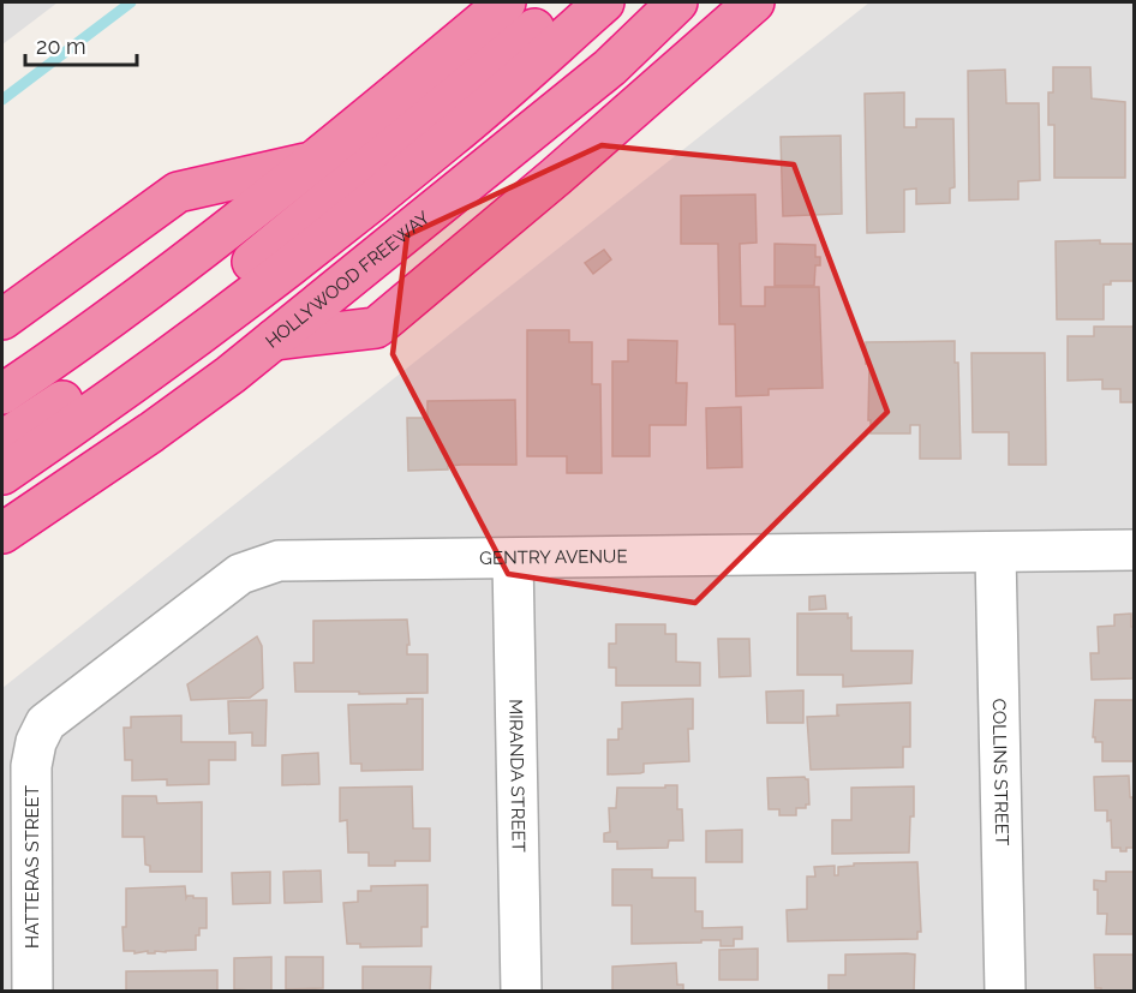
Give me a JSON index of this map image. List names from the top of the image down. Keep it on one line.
{"streets":{"highway":["HOLLYWOOD FREEWAY"],"street":["GENTRY AVENUE","COLLINS STREET","MIRANDA STREET","HATTERAS STREET"]},"crossings":[["GENTRY AVENUE","COLLINS STREET"],["GENTRY AVENUE","MIRANDA STREET"],["GENTRY AVENUE","HATTERAS STREET"]],"scale_bar":"20 m"}
